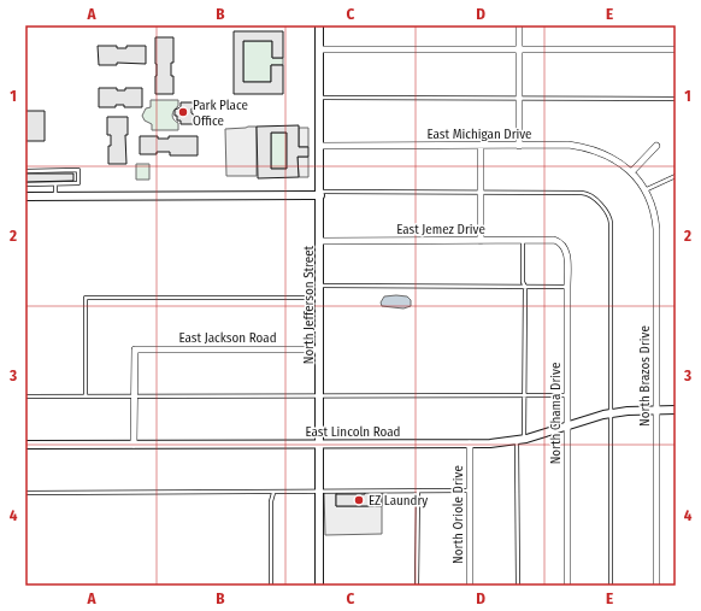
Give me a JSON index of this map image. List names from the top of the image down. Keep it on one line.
{"streets":{"street":["East Michigan Drive","East Jemez Drive","North Jefferson Street","East Jackson Road","North Brazos Drive","North Chama Drive","East Lincoln Road","North Oriole Drive"]},"crossings":[["East Michigan Drive","North Jefferson Street"],["East Michigan Drive","North Brazos Drive"],["East Jemez Drive","North Jefferson Street"],["East Jemez Drive","North Chama Drive"],["North Jefferson Street","East Jackson Road"],["North Jefferson Street","East Lincoln Road"],["North Brazos Drive","East Lincoln Road"],["North Chama Drive","East Lincoln Road"],["East Lincoln Road","North Oriole Drive"]],"places":["Park Place Office","EZ Laundry"],"grid":{"columns":["A","B","C","D","E"],"rows":["1","2","3","4"]}}
